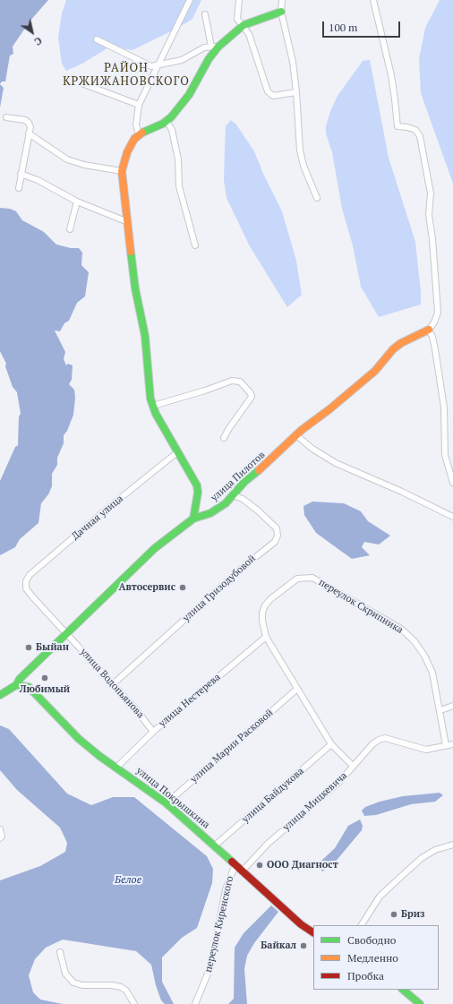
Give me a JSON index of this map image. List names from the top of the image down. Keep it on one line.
{"streets":{"street":["улица Пилотов","Дачная улица","улица Гризодубовой","переулок Скрипника","улица Водопьянова","улица Нестерева","улица Марии Расковой","улица Байдукова","улица Покрышкина","улица Мицкевича","переулок Киренского"]},"crossings":[["улица Пилотов","улица Гризодубовой"],["улица Пилотов","улица Водопьянова"],["улица Пилотов","улица Покрышкина"],["Дачная улица","улица Водопьянова"],["улица Гризодубовой","улица Водопьянова"],["переулок Скрипника","улица Нестерева"],["переулок Скрипника","улица Марии Расковой"],["переулок Скрипника","улица Байдукова"],["переулок Скрипника","улица Мицкевича"],["улица Водопьянова","улица Нестерева"],["улица Нестерева","улица Покрышкина"],["улица Марии Расковой","улица Покрышкина"],["улица Байдукова","улица Покрышкина"],["улица Покрышкина","улица Мицкевича"],["улица Покрышкина","переулок Киренского"]],"districts":["РАЙОН КРЖИЖАНОВСКОГО"],"water":["Белое"],"places":["Автосервис","Быйан","Любимый","ООО Диагност","Бриз","Байкал"],"legend":["Свободно","Медленно","Пробка"],"scale_bar":"100 m","north":"bottom right"}
